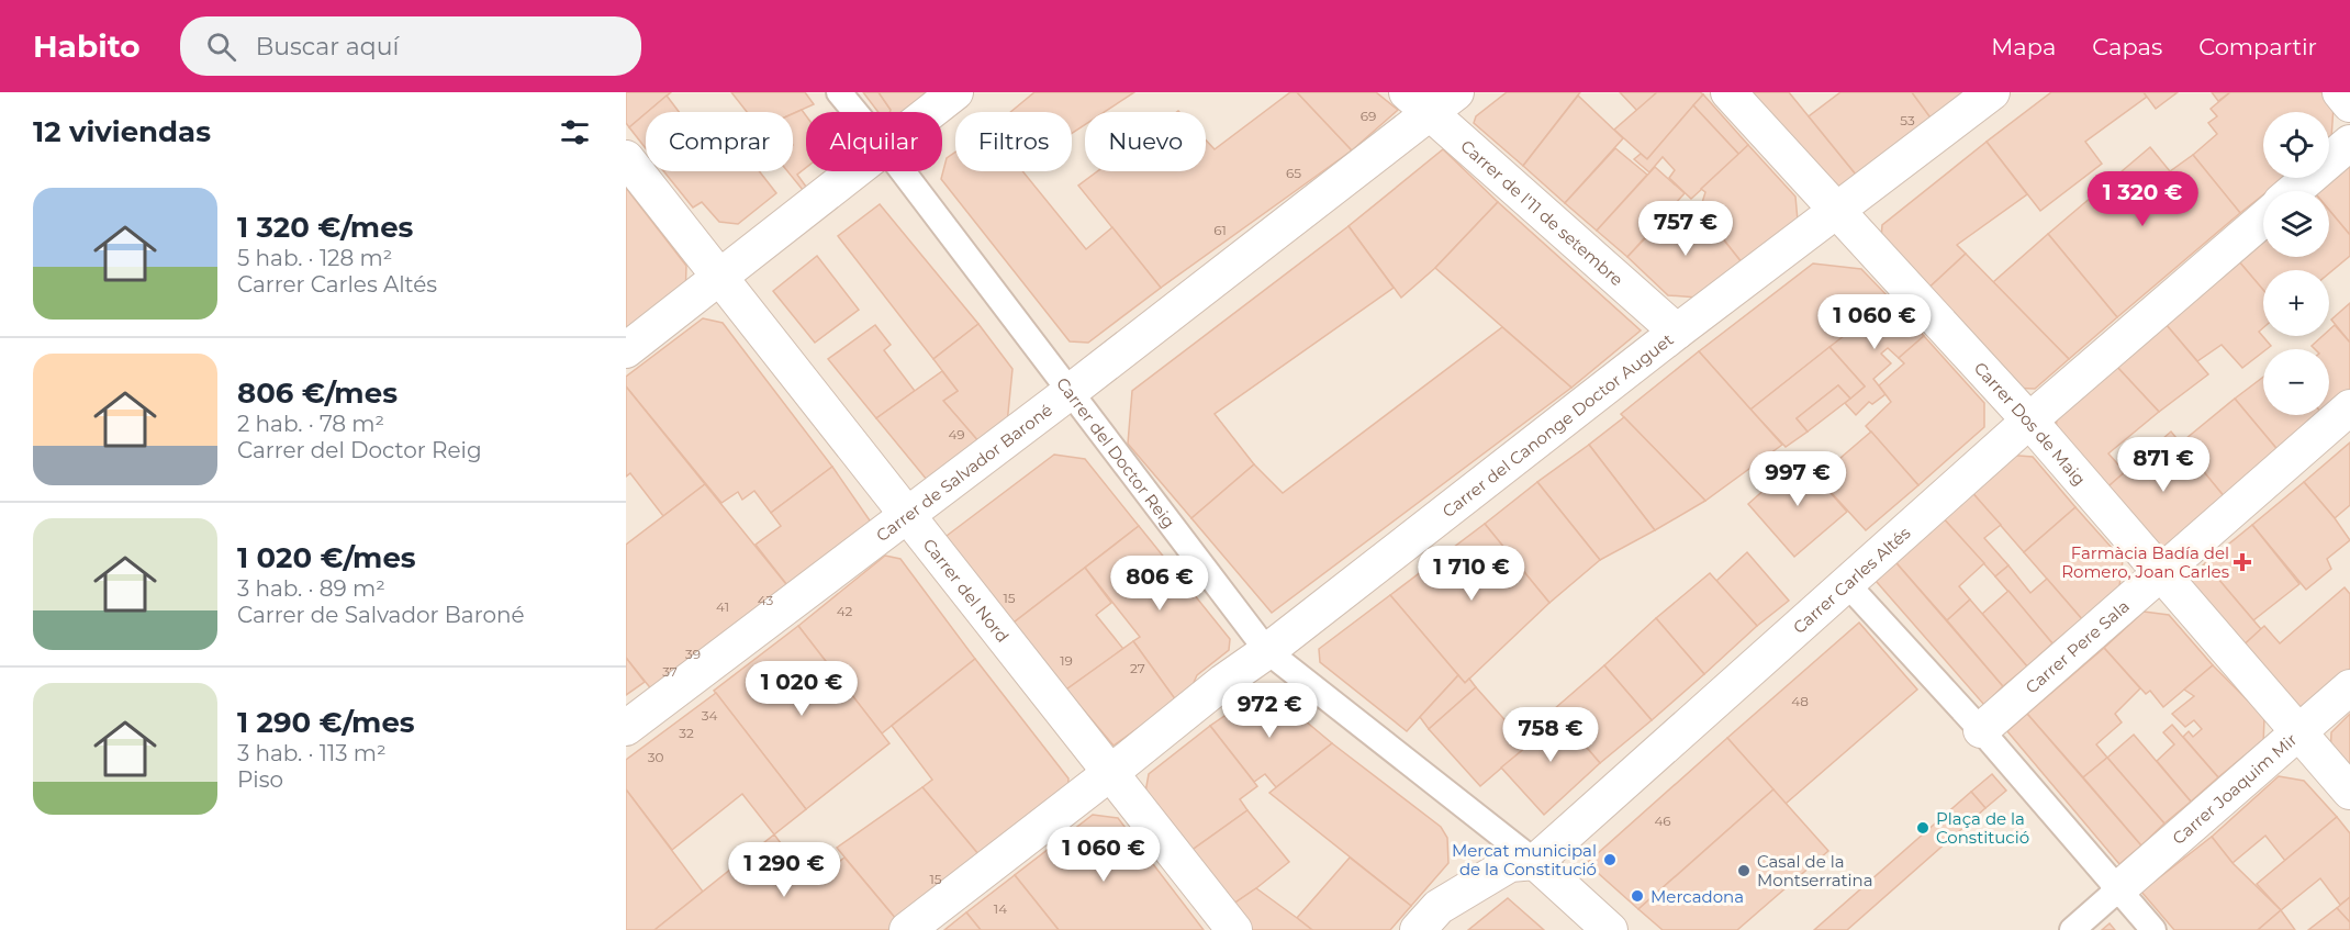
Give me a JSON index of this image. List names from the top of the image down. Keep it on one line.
{"streets":{"street":["Carrer de l'11 de setembre","Carrer Dos de Maig","Carrer del Canonge Doctor Auguet","Carrer del Doctor Reig","Carrer de Salvador Baroné","Carrer Carles Altés","Carrer del Nord","Carrer Pere Sala","Carrer Joaquim Mir"]},"crossings":[["Carrer de l'11 de setembre","Carrer del Canonge Doctor Auguet"],["Carrer de l'11 de setembre","Carrer de Salvador Baroné"],["Carrer Dos de Maig","Carrer del Canonge Doctor Auguet"],["Carrer Dos de Maig","Carrer Carles Altés"],["Carrer Dos de Maig","Carrer Pere Sala"],["Carrer Dos de Maig","Carrer Joaquim Mir"],["Carrer del Canonge Doctor Auguet","Carrer del Doctor Reig"],["Carrer del Canonge Doctor Auguet","Carrer del Nord"],["Carrer del Doctor Reig","Carrer de Salvador Baroné"],["Carrer del Doctor Reig","Carrer Carles Altés"],["Carrer de Salvador Baroné","Carrer del Nord"]],"places":{"health":["Farmàcia Badía del Romero, Joan Carles"],"other":["Plaça de la Constitució","Mercat municipal de la Constitució","Casal de la Montserratina","Mercadona"]},"house_numbers":["69","53","65","61","49","15","43","41","42","39","19","27","37","48","34","32","30","46","15","14"],"page":{"header":"Habito","search":"Buscar aquí","nav":["Mapa","Capas","Compartir"],"heading":"12 viviendas","map_buttons":["+","−"],"chip":["Comprar","Alquilar","Filtros","Nuevo"],"list":[{"name":"1 320 €/mes","note":"5 hab. · 128 m² · Carrer Carles Altés"},{"name":"806 €/mes","note":"2 hab. · 78 m² · Carrer del Doctor Reig"},{"name":"1 020 €/mes","note":"3 hab. · 89 m² · Carrer de Salvador Baroné"},{"name":"1 290 €/mes","note":"3 hab. · 113 m² · Piso"}],"price":["1 320 €","757 €","1 060 €","871 €","997 €","1 710 €","806 €","1 020 €","972 €","758 €","1 060 €","1 290 €"]}}
